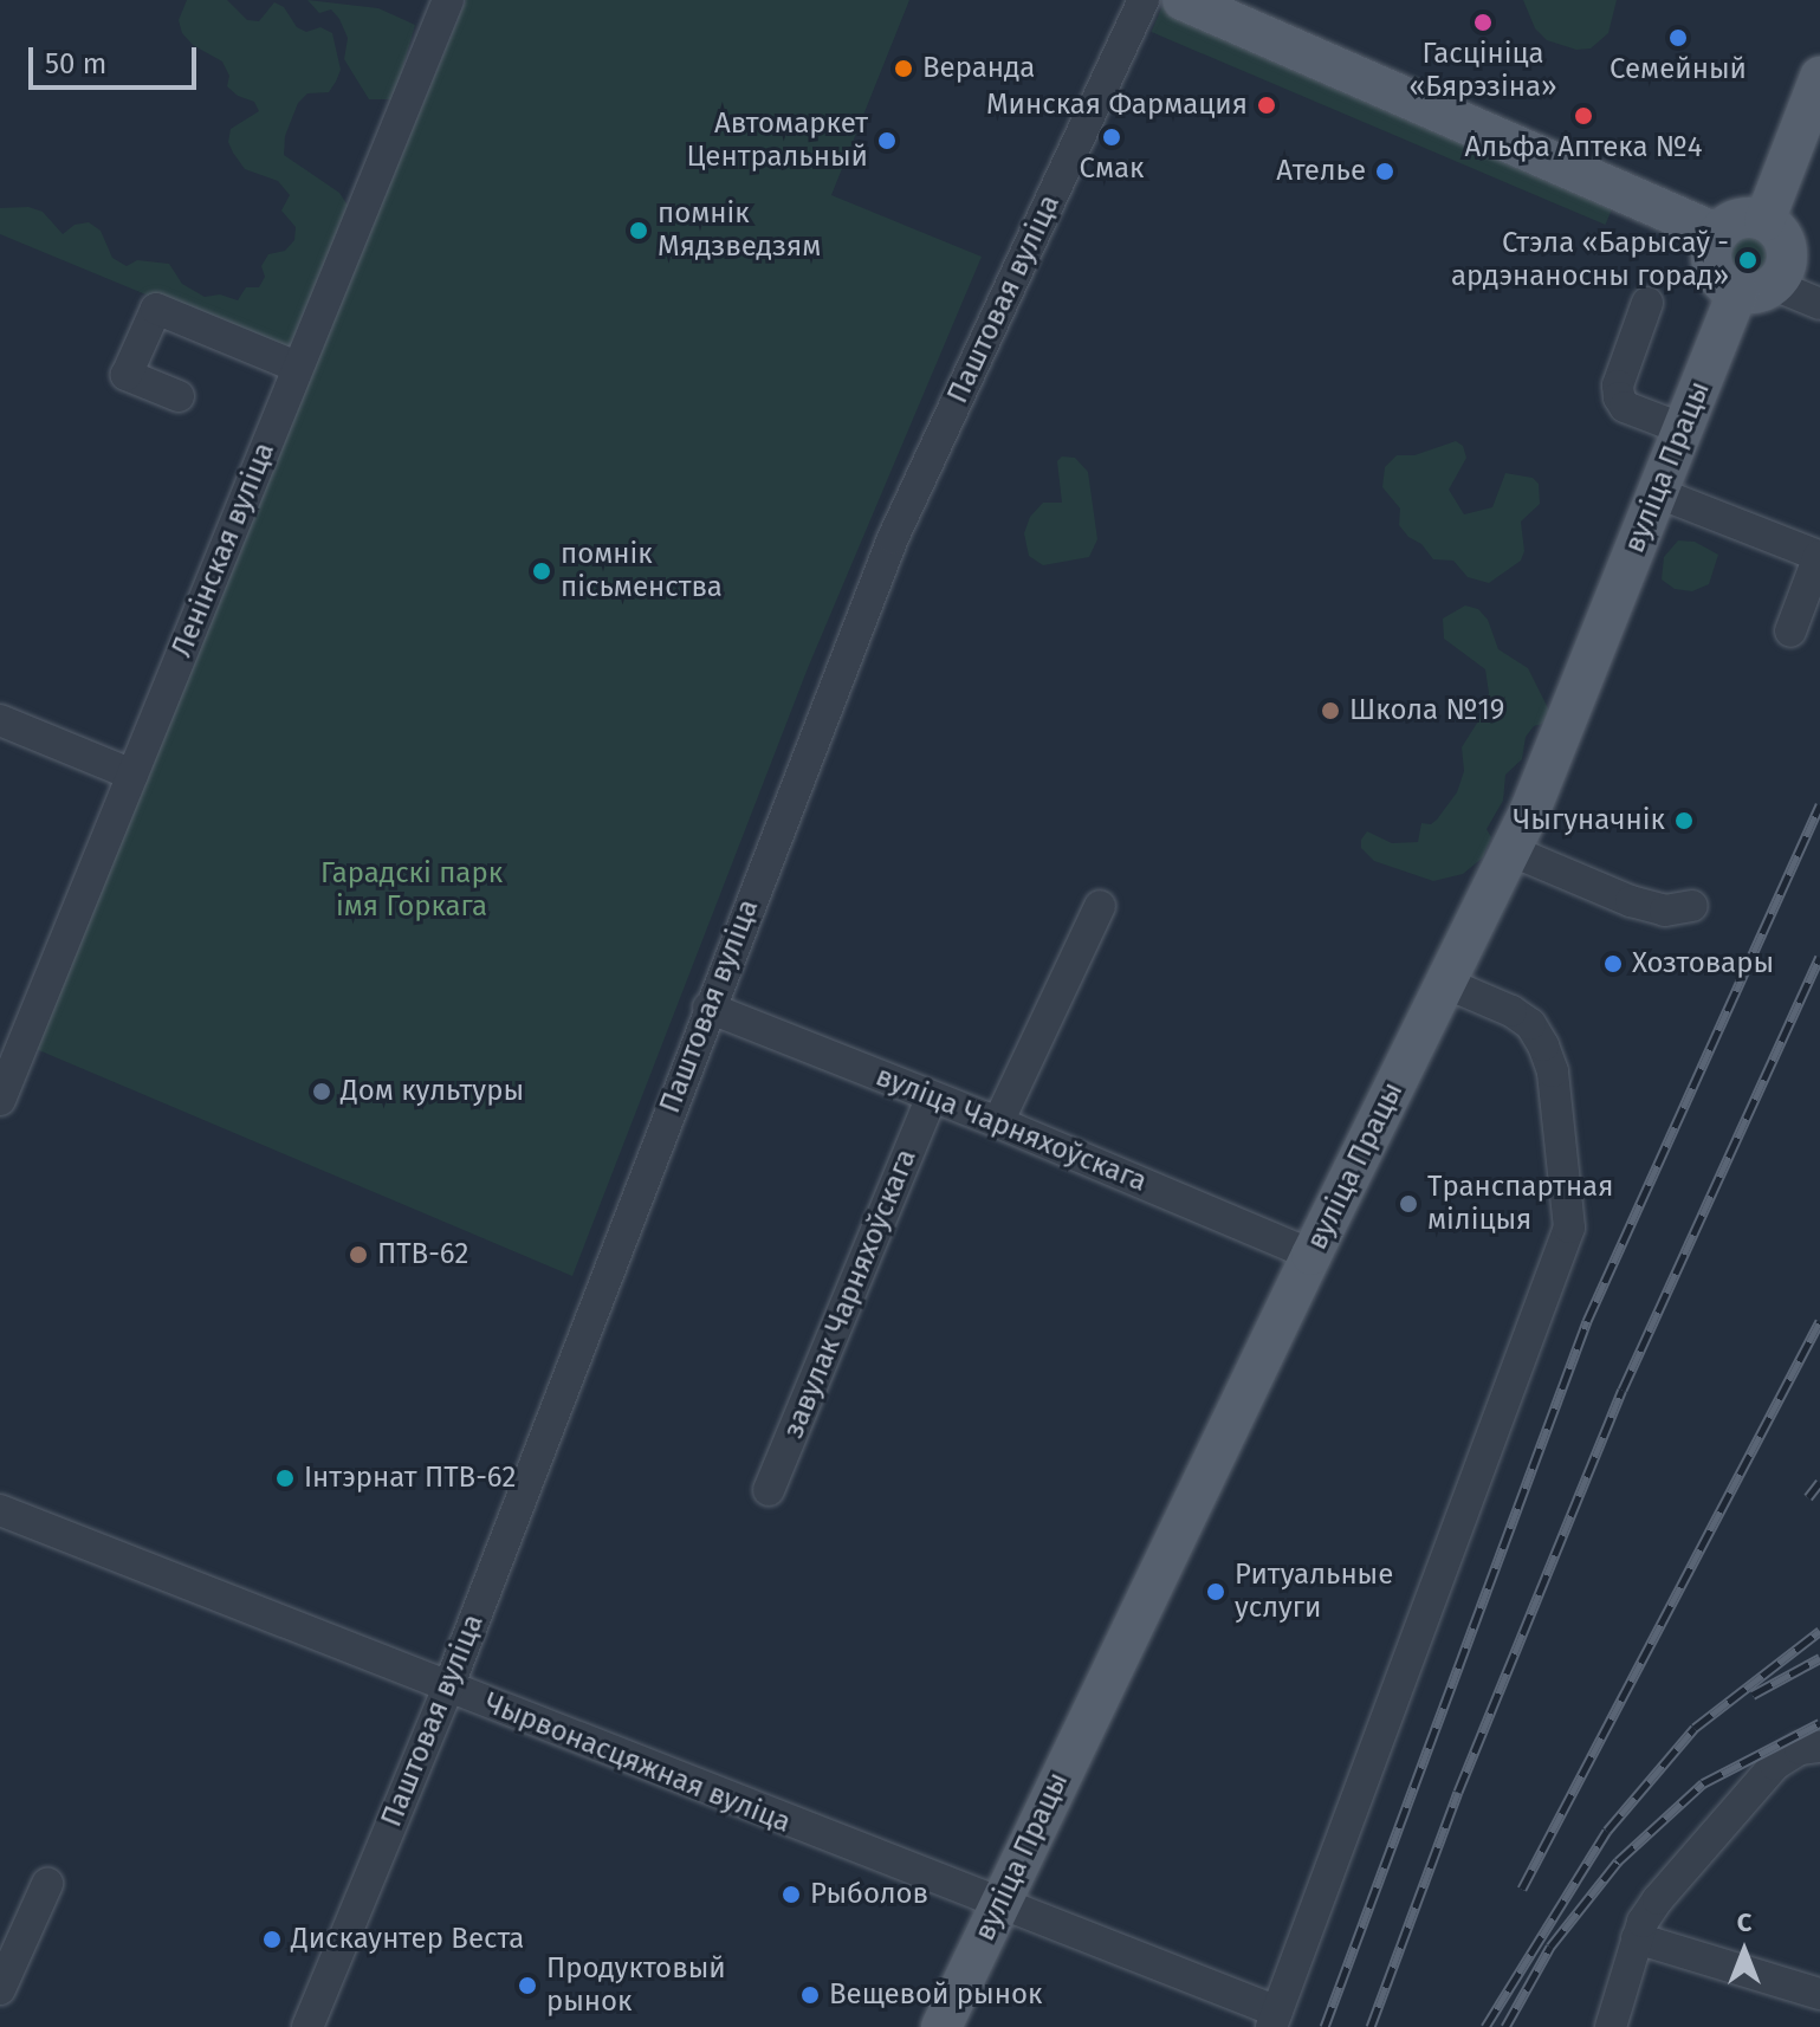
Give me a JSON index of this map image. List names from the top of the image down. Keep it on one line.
{"streets":{"main road":["вуліца Працы"],"street":["Паштовая вуліца","Ленінская вуліца","вуліца Чарняхоўскага","завулак Чарняхоўскага","Чырвонасцяжная вуліца"]},"crossings":[["Паштовая вуліца","вуліца Чарняхоўскага"],["Паштовая вуліца","Чырвонасцяжная вуліца"],["вуліца Працы","вуліца Чарняхоўскага"],["вуліца Працы","Чырвонасцяжная вуліца"],["вуліца Чарняхоўскага","завулак Чарняхоўскага"]],"parks":["Гарадскі парк імя Горкага"],"places":["Гасцініца «Бярэзіна»","Семейный","Веранда","Минская Фармация","Альфа Аптека №4","Смак","Автомаркет Центральный","Ателье","помнік Мядзведзям","Стэла «Барысаў - ардэнаносны горад»","помнік пісьменства","Школа №19","Чыгуначнік","Хозтовары","Дом культуры","Транспартная міліцыя","ПТВ-62","Інтэрнат ПТВ-62","Ритуальные услуги","Рыболов","Дискаунтер Веста","Продуктовый рынок","Вещевой рынок"],"scale_bar":"50 m","north":"top"}
